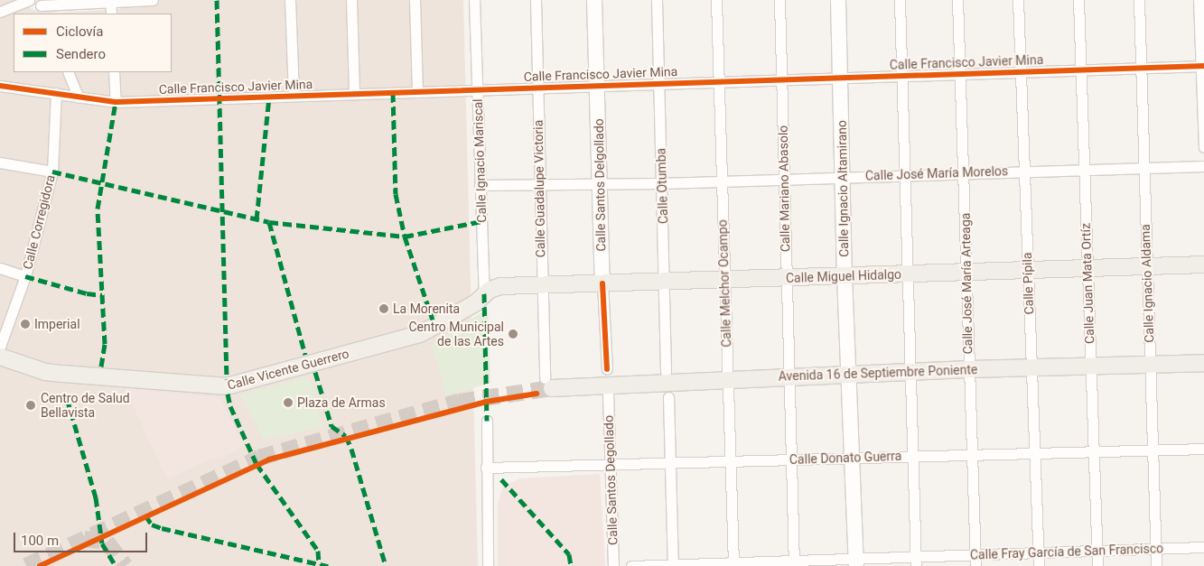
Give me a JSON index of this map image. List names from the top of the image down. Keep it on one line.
{"streets":{"main road":["Calle Miguel Hidalgo","Calle Vicente Guerrero","Avenida 16 de Septiembre Poniente"],"street":["Calle Francisco Javier Mina","Calle Ignacio Mariscal","Calle José María Morelos","Calle Santos Delgollado","Calle Otumba","Calle Guadalupe Victoria","Calle Mariano Abasolo","Calle Ignacio Altamirano","Calle Corregidora","Calle Melchor Ocampo","Calle José María Arteaga","Calle Pípila","Calle Juan Mata Ortíz","Calle Ignacio Aldama","Calle Donato Guerra","Calle Santos Degollado","Calle Fray García de San Francisco"]},"crossings":[["Calle Francisco Javier Mina","Calle Ignacio Mariscal"],["Calle Francisco Javier Mina","Calle Santos Delgollado"],["Calle Francisco Javier Mina","Calle Otumba"],["Calle Francisco Javier Mina","Calle Guadalupe Victoria"],["Calle Francisco Javier Mina","Calle Mariano Abasolo"],["Calle Francisco Javier Mina","Calle Ignacio Altamirano"],["Calle Francisco Javier Mina","Calle Corregidora"],["Calle Francisco Javier Mina","Calle Melchor Ocampo"],["Calle Francisco Javier Mina","Calle José María Arteaga"],["Calle Francisco Javier Mina","Calle Pípila"],["Calle Francisco Javier Mina","Calle Juan Mata Ortíz"],["Calle Francisco Javier Mina","Calle Ignacio Aldama"],["Calle Ignacio Mariscal","Calle José María Morelos"],["Calle Ignacio Mariscal","Calle Miguel Hidalgo"],["Calle Ignacio Mariscal","Calle Vicente Guerrero"],["Calle José María Morelos","Calle Santos Delgollado"],["Calle José María Morelos","Calle Otumba"],["Calle José María Morelos","Calle Guadalupe Victoria"],["Calle José María Morelos","Calle Mariano Abasolo"],["Calle José María Morelos","Calle Ignacio Altamirano"],["Calle José María Morelos","Calle Melchor Ocampo"],["Calle José María Morelos","Calle José María Arteaga"],["Calle José María Morelos","Calle Pípila"],["Calle José María Morelos","Calle Juan Mata Ortíz"],["Calle José María Morelos","Calle Ignacio Aldama"],["Calle Santos Delgollado","Calle Miguel Hidalgo"],["Calle Otumba","Calle Miguel Hidalgo"],["Calle Guadalupe Victoria","Calle Miguel Hidalgo"],["Calle Guadalupe Victoria","Avenida 16 de Septiembre Poniente"],["Calle Mariano Abasolo","Calle Miguel Hidalgo"],["Calle Mariano Abasolo","Avenida 16 de Septiembre Poniente"],["Calle Mariano Abasolo","Calle Donato Guerra"],["Calle Mariano Abasolo","Calle Fray García de San Francisco"],["Calle Ignacio Altamirano","Calle Miguel Hidalgo"],["Calle Ignacio Altamirano","Avenida 16 de Septiembre Poniente"],["Calle Ignacio Altamirano","Calle Donato Guerra"],["Calle Ignacio Altamirano","Calle Fray García de San Francisco"],["Calle Miguel Hidalgo","Calle Melchor Ocampo"],["Calle Miguel Hidalgo","Calle José María Arteaga"],["Calle Miguel Hidalgo","Calle Pípila"],["Calle Miguel Hidalgo","Calle Juan Mata Ortíz"],["Calle Miguel Hidalgo","Calle Ignacio Aldama"],["Calle Miguel Hidalgo","Calle Vicente Guerrero"],["Calle Melchor Ocampo","Avenida 16 de Septiembre Poniente"],["Calle Melchor Ocampo","Calle Donato Guerra"],["Calle Melchor Ocampo","Calle Fray García de San Francisco"],["Calle José María Arteaga","Avenida 16 de Septiembre Poniente"],["Calle José María Arteaga","Calle Donato Guerra"],["Calle José María Arteaga","Calle Fray García de San Francisco"],["Calle Pípila","Avenida 16 de Septiembre Poniente"],["Calle Pípila","Calle Donato Guerra"],["Calle Pípila","Calle Fray García de San Francisco"],["Calle Juan Mata Ortíz","Avenida 16 de Septiembre Poniente"],["Calle Juan Mata Ortíz","Calle Donato Guerra"],["Calle Juan Mata Ortíz","Calle Fray García de San Francisco"],["Calle Ignacio Aldama","Avenida 16 de Septiembre Poniente"],["Calle Ignacio Aldama","Calle Donato Guerra"],["Calle Ignacio Aldama","Calle Fray García de San Francisco"],["Calle Donato Guerra","Calle Santos Degollado"]],"places":["La Morenita","Imperial","Centro Municipal de las Artes","Plaza de Armas","Centro de Salud Bellavista"],"legend":["Ciclovía","Sendero"],"scale_bar":"100 m"}
